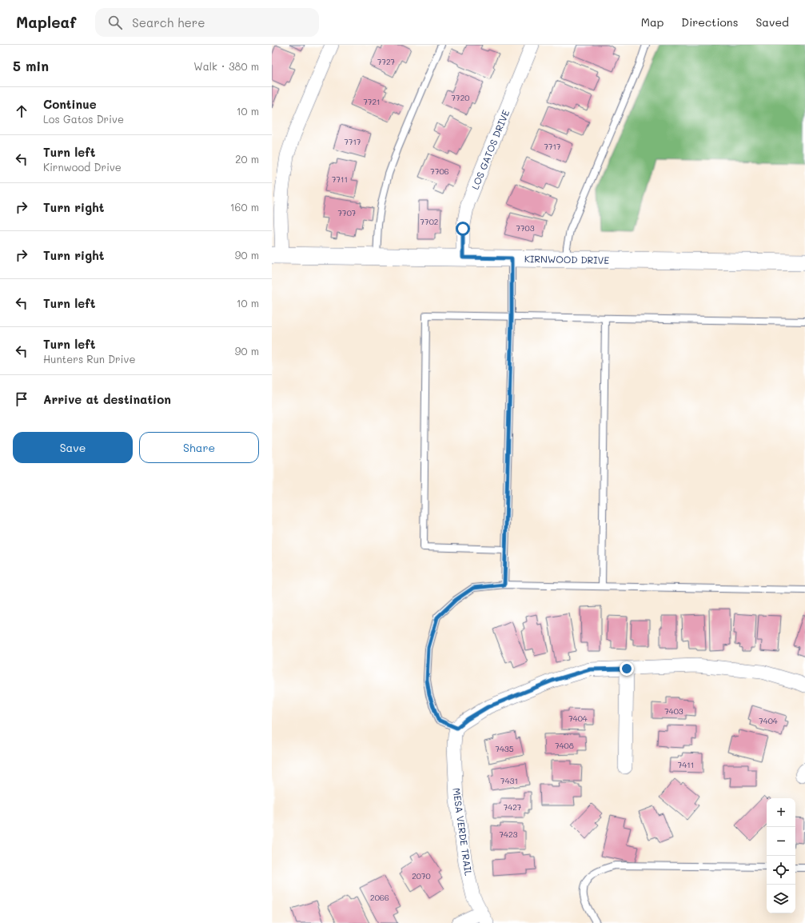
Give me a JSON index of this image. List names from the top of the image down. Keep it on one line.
{"streets":{"street":["LOS GATOS DRIVE","KIRNWOOD DRIVE","MESA VERDE TRAIL"]},"crossings":[["LOS GATOS DRIVE","KIRNWOOD DRIVE"]],"house_numbers":["7727","7720","7721","7717","7717","7706","7711","7707","7702","7703","7403","7404","7404","7408","7435","7411","7431","7427","7423","2070","2066"],"page":{"header":"Mapleaf","search":"Search here","nav":["Map","Directions","Saved"],"heading":["5 min","Walk · 380 m"],"list":[["Continue","Los Gatos Drive","10 m"],["Turn left","Kirnwood Drive","20 m"],["Turn right","160 m"],["Turn right","90 m"],["Turn left","10 m"],["Turn left","Hunters Run Drive","90 m"],"Arrive at destination"],"buttons":["Save","Share"],"map_buttons":["+","−"]}}
